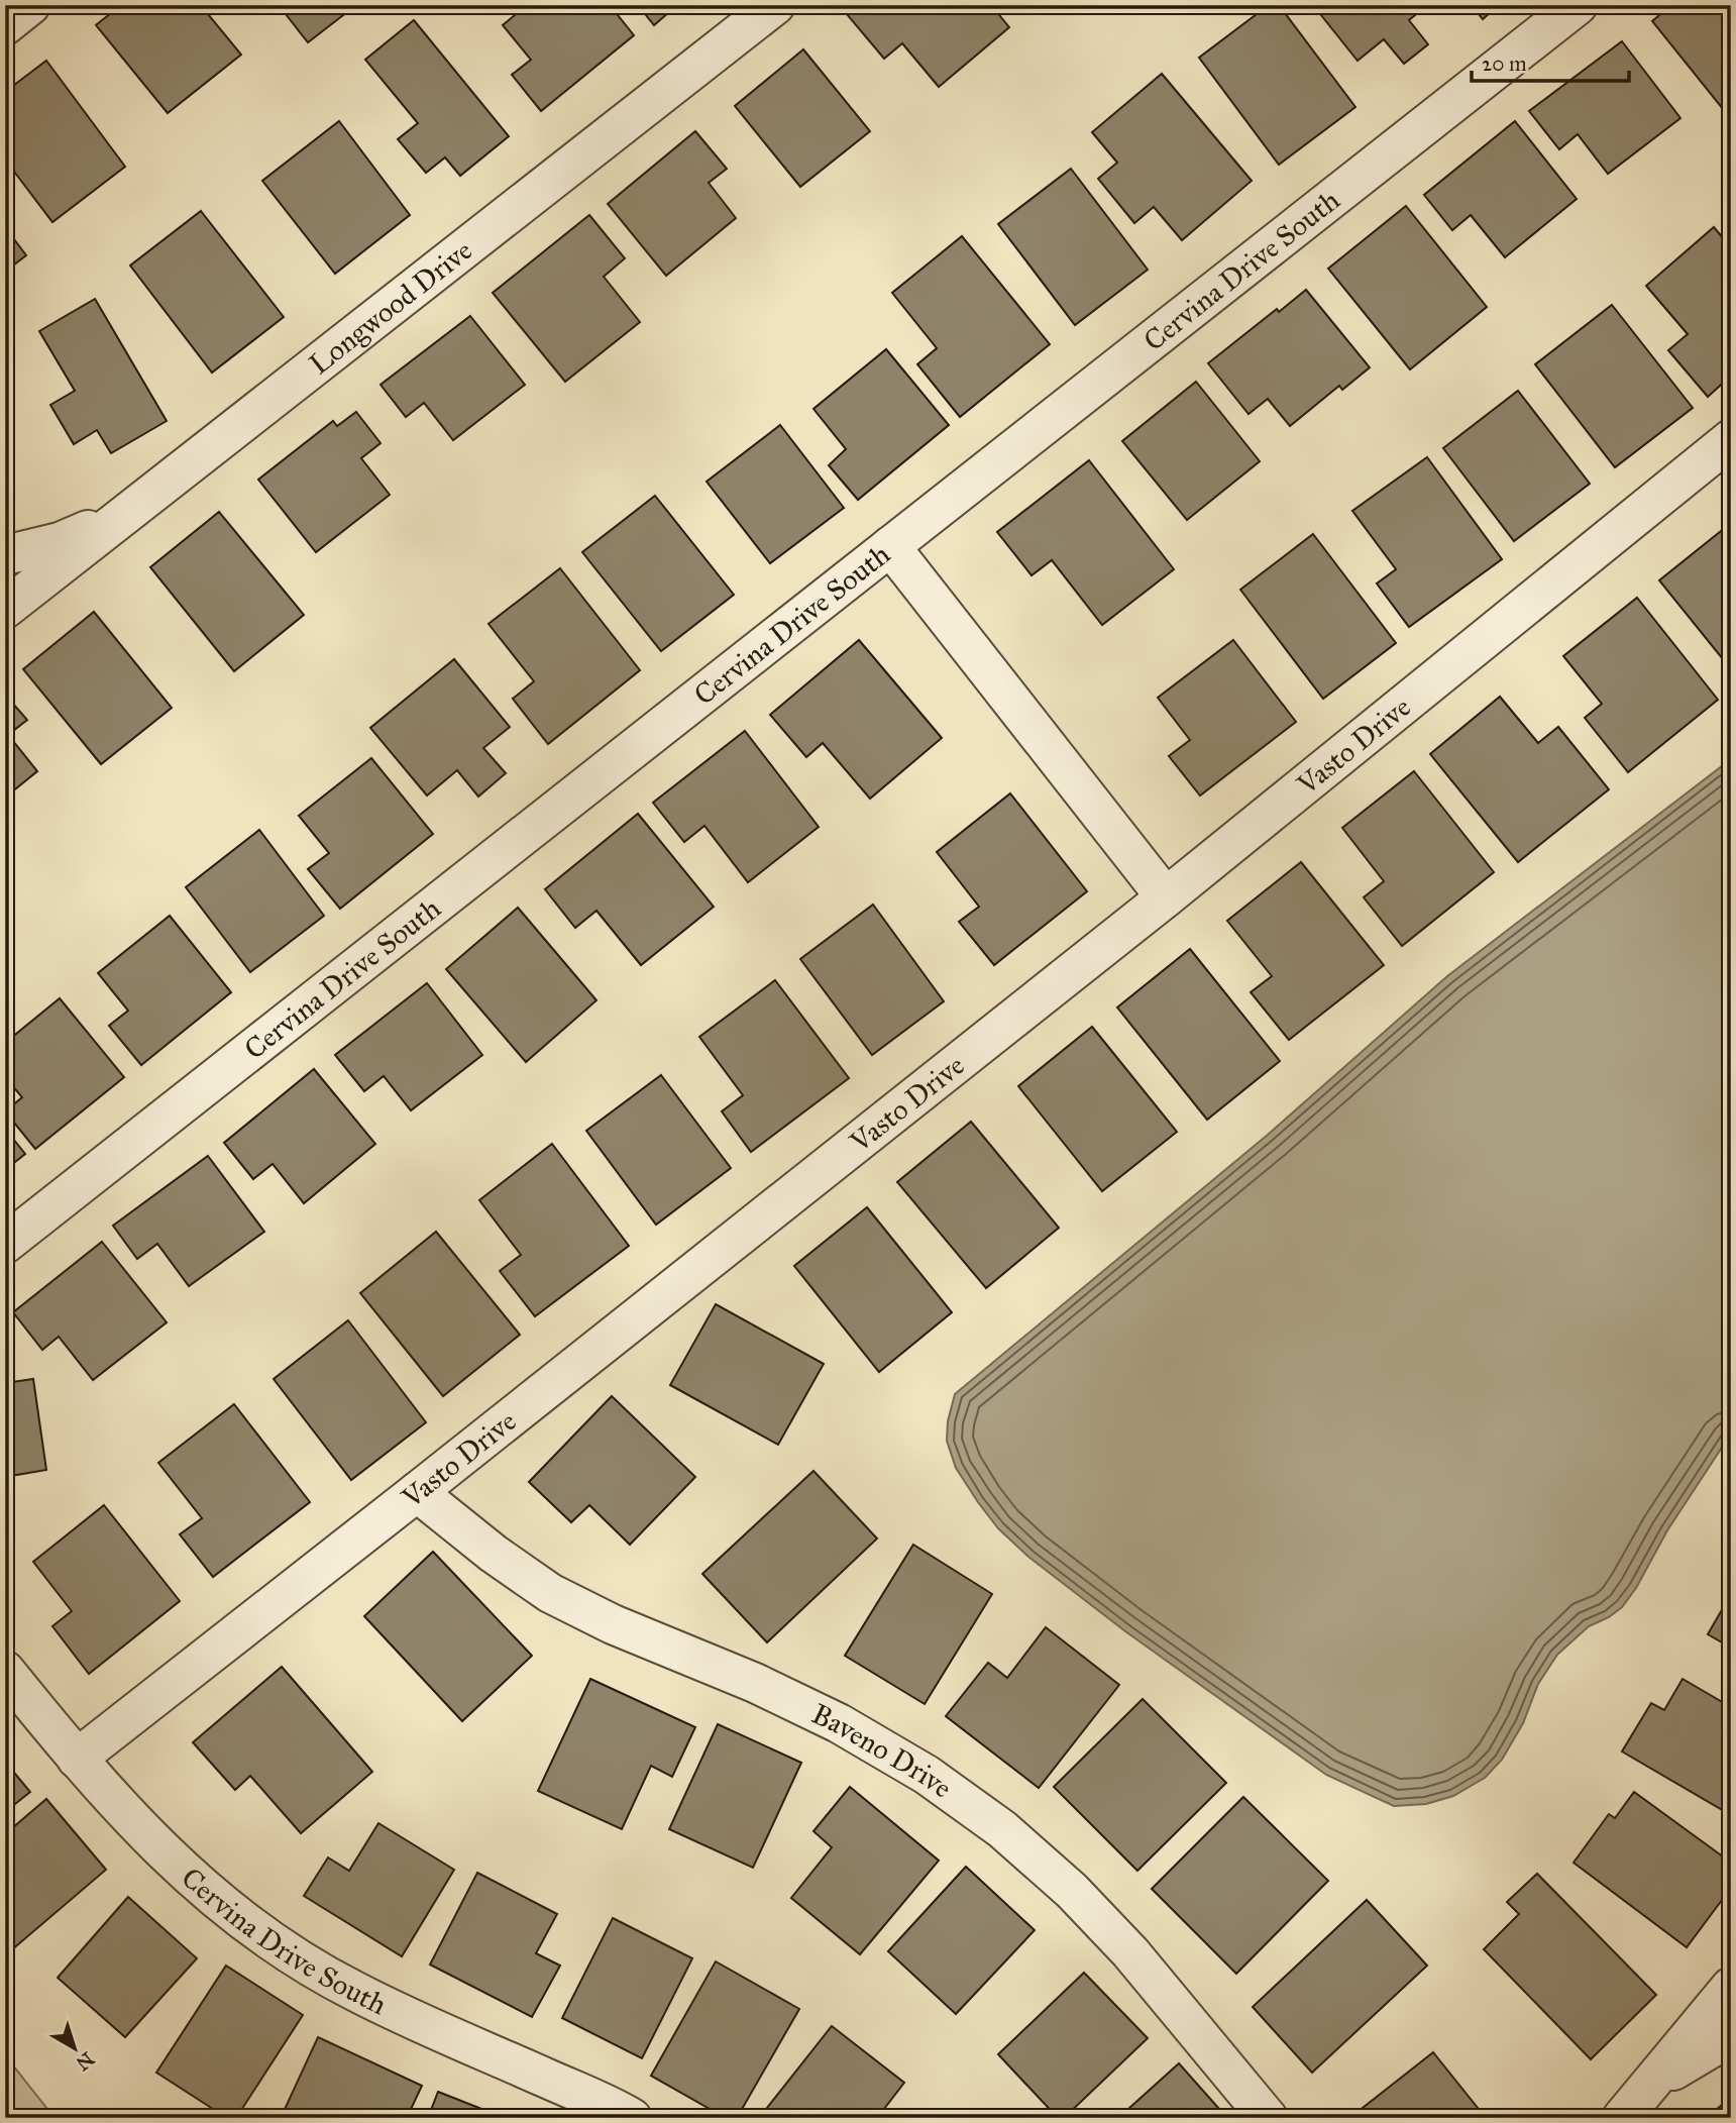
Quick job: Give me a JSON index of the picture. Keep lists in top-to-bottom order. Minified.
{"streets":{"street":["Cervina Drive South","Longwood Drive","Vasto Drive","Baveno Drive"]},"crossings":[["Cervina Drive South","Vasto Drive"],["Vasto Drive","Baveno Drive"]],"scale_bar":"20 m","north":"bottom right"}
